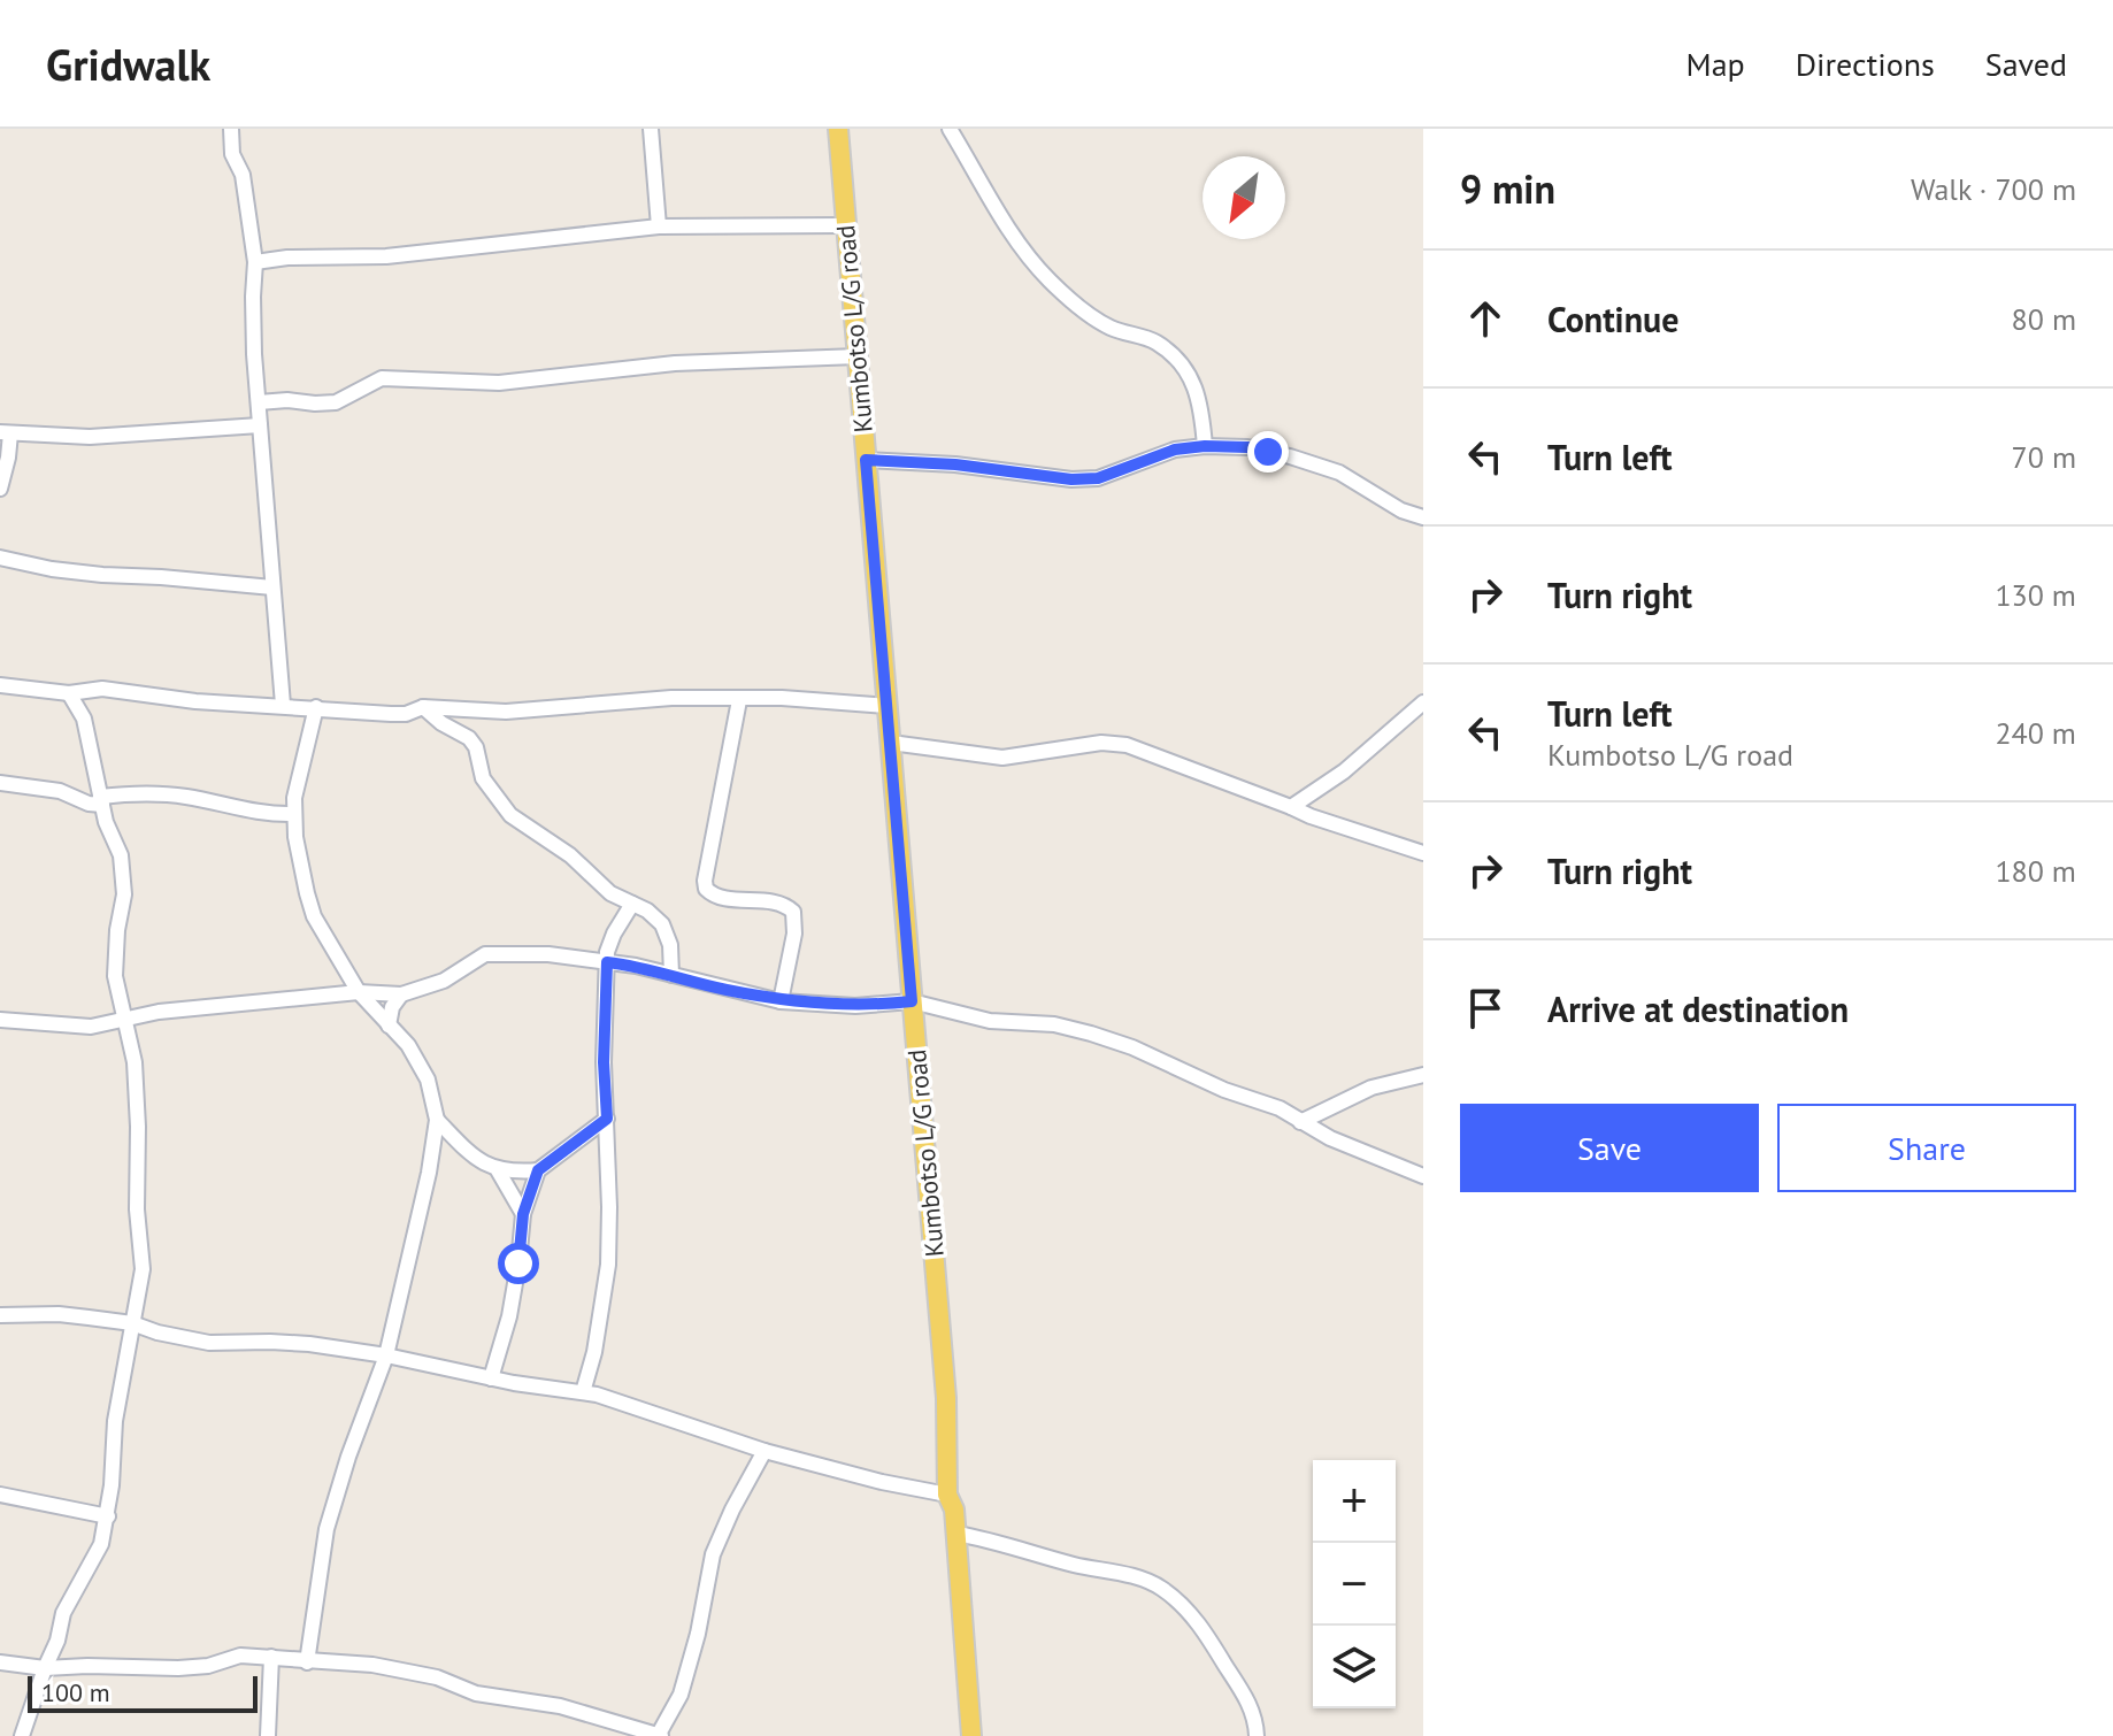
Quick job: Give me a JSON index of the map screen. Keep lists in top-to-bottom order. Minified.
{"streets":{"main road":["Kumbotso L/G road"]},"scale_bar":"100 m","north":"bottom left","page":{"header":"Gridwalk","nav":["Map","Directions","Saved"],"heading":["9 min","Walk · 700 m"],"list":[["Continue","80 m"],["Turn left","70 m"],["Turn right","130 m"],["Turn left","Kumbotso L/G road","240 m"],["Turn right","180 m"],"Arrive at destination"],"buttons":["Save","Share"],"map_buttons":["+","−"],"scale":"100 m"}}
